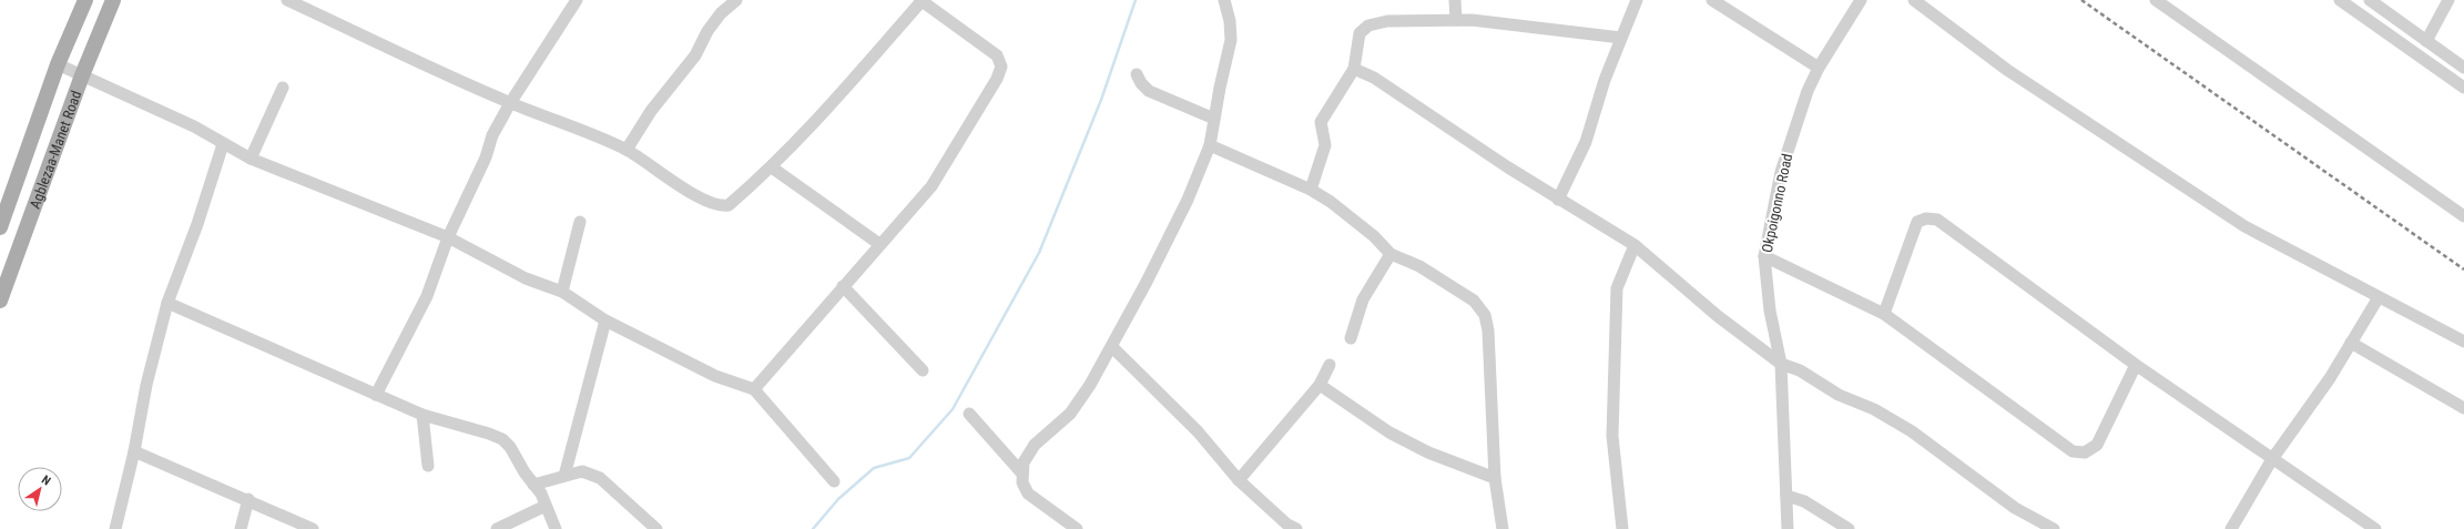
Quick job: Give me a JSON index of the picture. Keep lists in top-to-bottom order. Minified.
{"streets":{"main road":["Agblezaa-Manet Road"],"street":["Okpoigonno Road"]},"north":"top right"}
